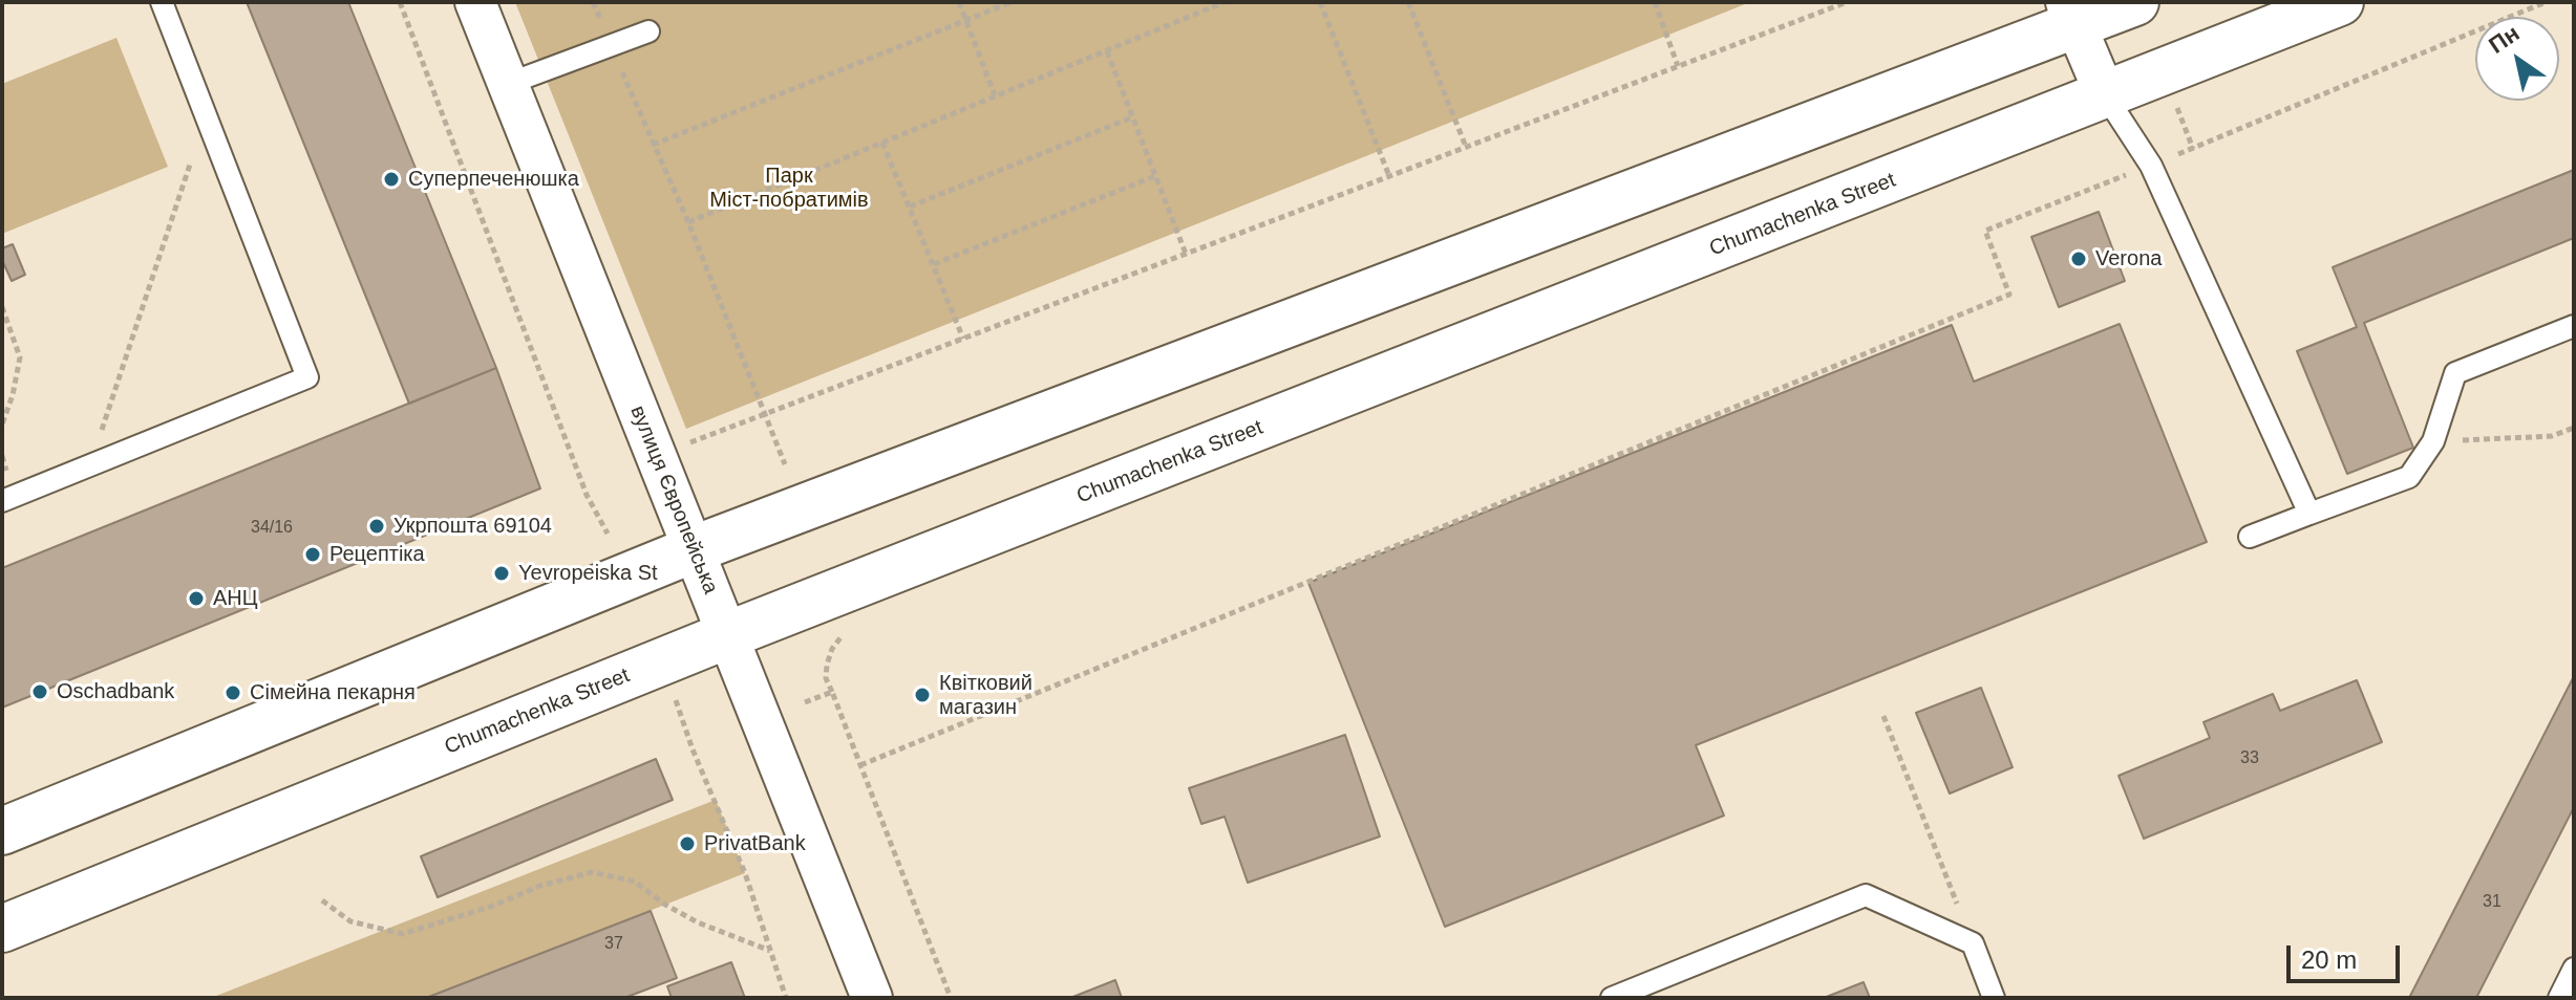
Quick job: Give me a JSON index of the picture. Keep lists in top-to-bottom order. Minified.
{"streets":{"street":["Chumachenka Street","вулиця Європейська"]},"crossings":[["Chumachenka Street","вулиця Європейська"]],"parks":["Парк Міст-побратимів"],"places":["Суперпеченюшка","Verona","Укрпошта 69104","Рецептіка","Yevropeiska St","АНЦ","Oschadbank","Сімейна пекарня","Квітковий магазин","PrivatBank"],"house_numbers":["34/16","33","31","37"],"scale_bar":"20 m","north":"top left"}
